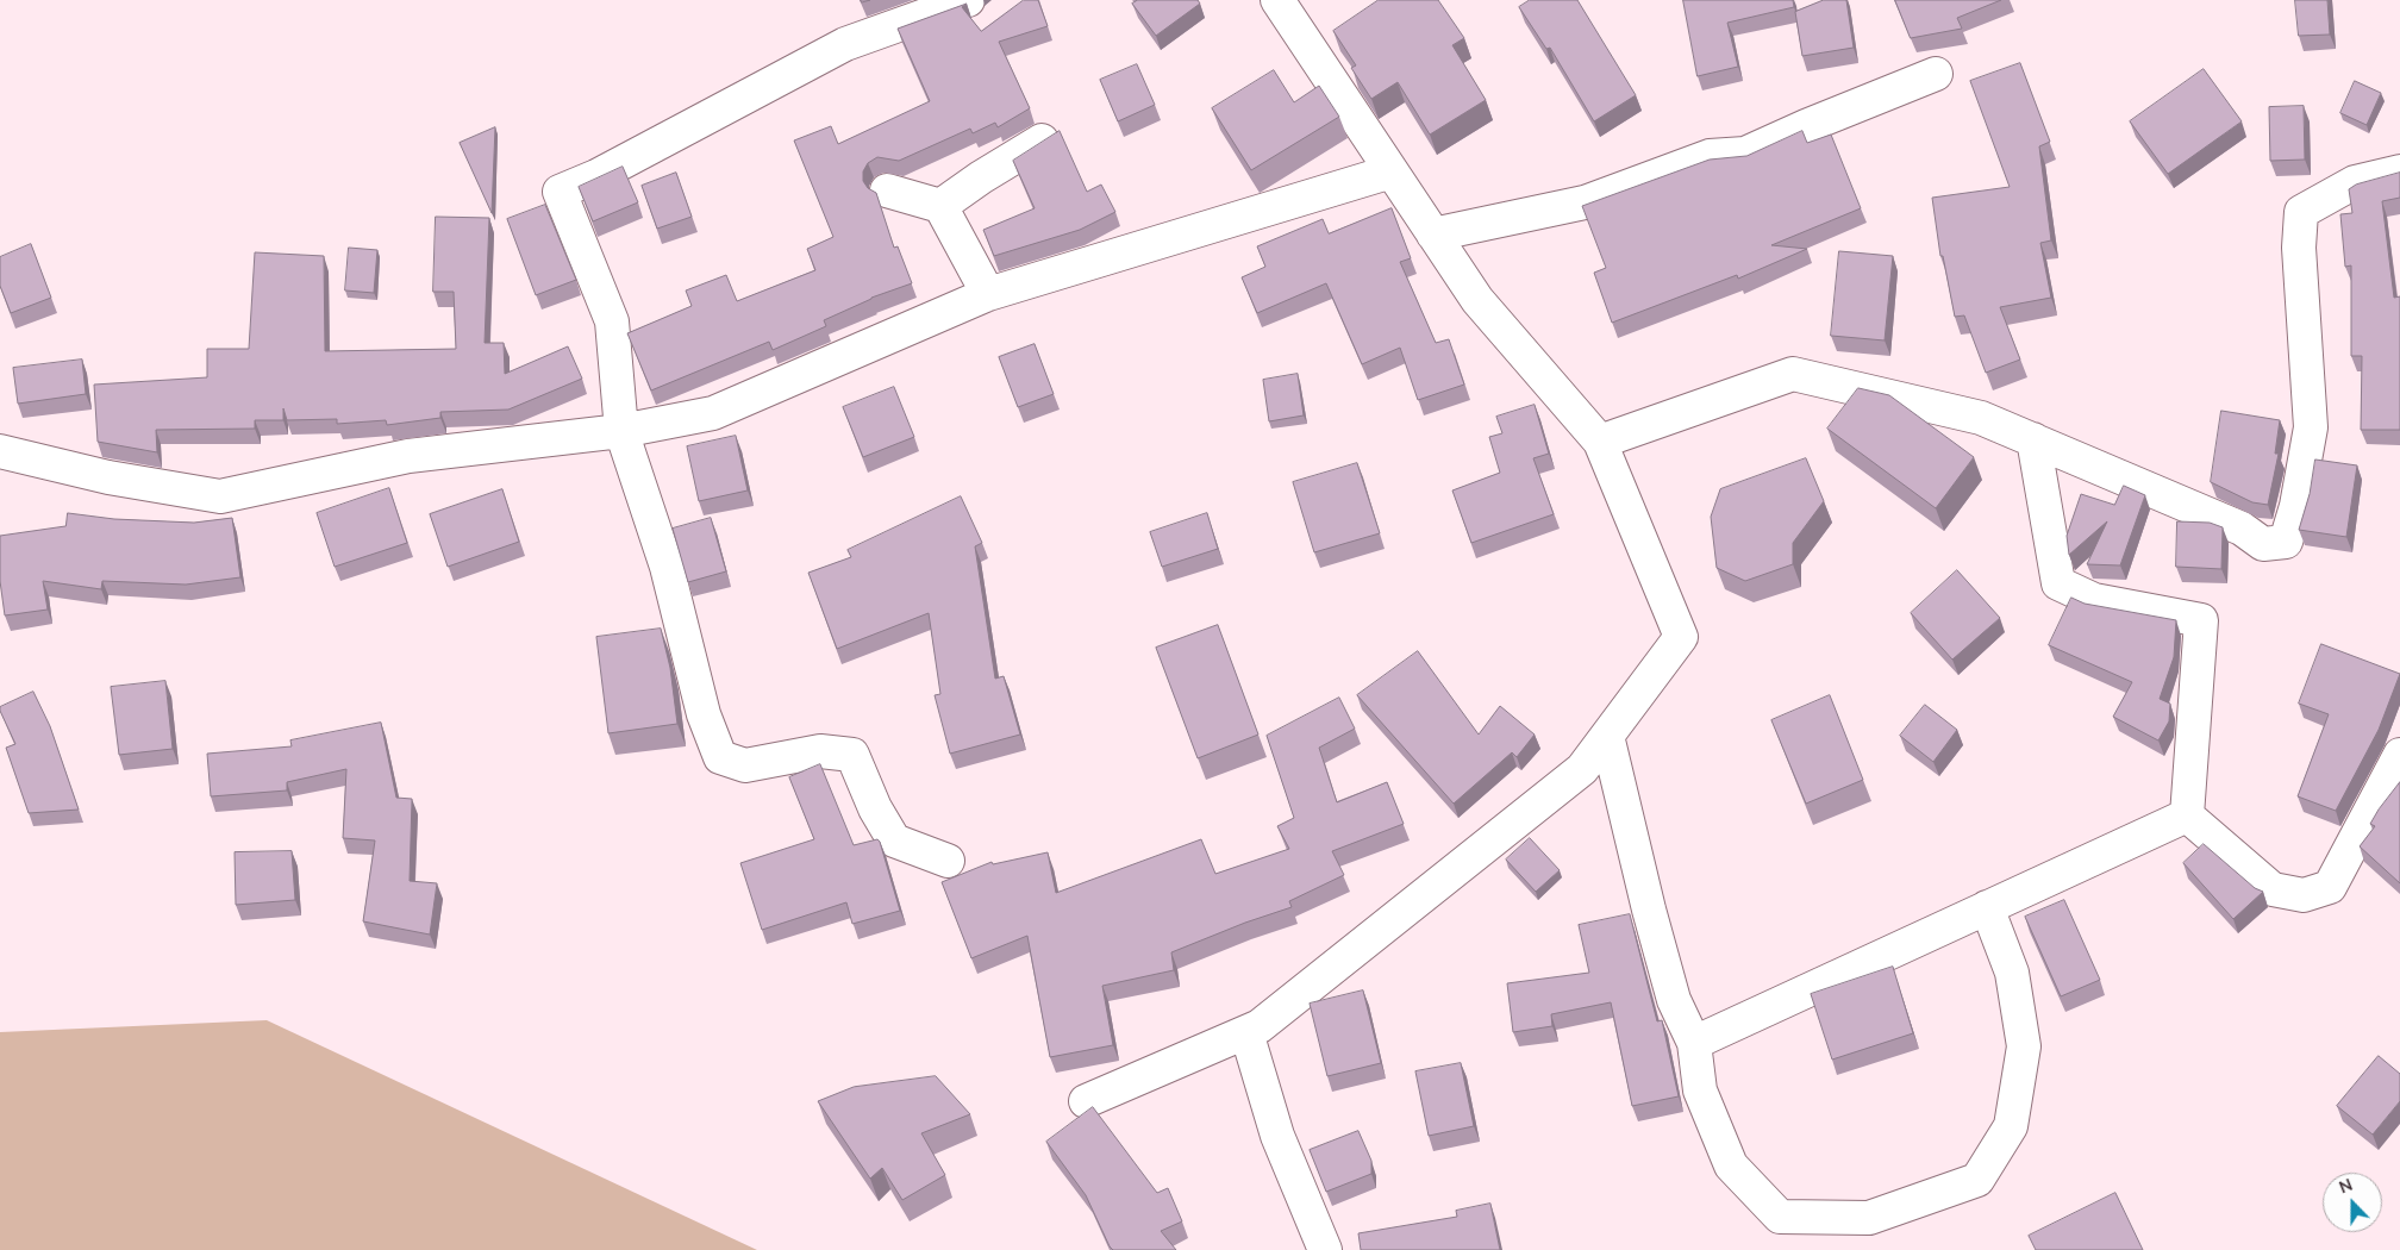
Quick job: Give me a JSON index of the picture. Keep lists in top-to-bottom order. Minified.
{"north":"top"}
